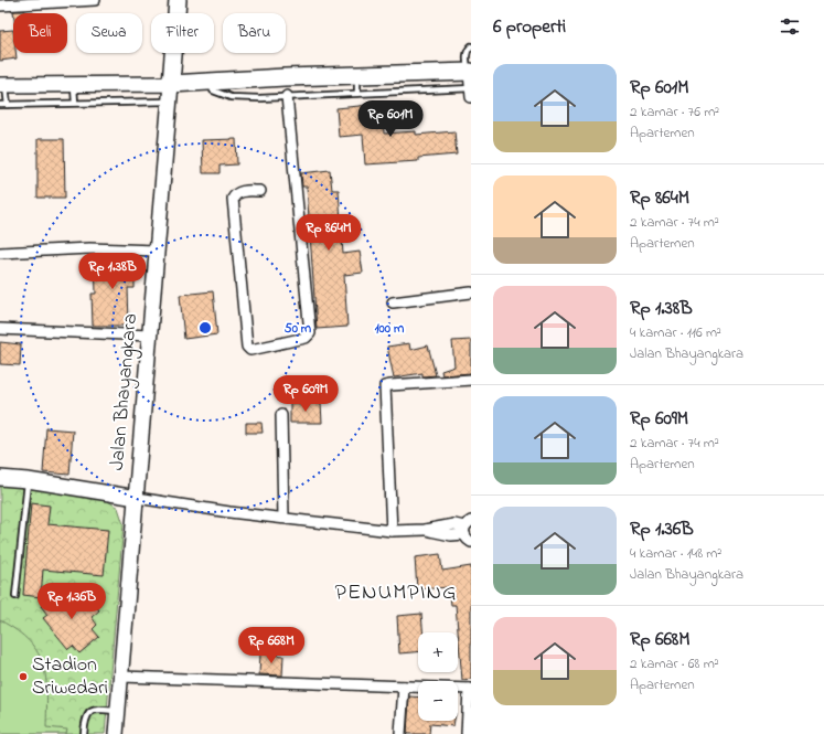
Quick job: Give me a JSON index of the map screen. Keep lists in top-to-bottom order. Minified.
{"streets":{"main road":["Jalan Bhayangkara"]},"districts":["PENUMPING"],"places":["Stadion Sriwedari"],"page":{"heading":"6 properti","chip":["Beli","Sewa","Filter","Baru"],"list":[{"name":"Rp 601M","note":"2 kamar · 76 m² · Apartemen"},{"name":"Rp 864M","note":"2 kamar · 74 m² · Apartemen"},{"name":"Rp 1.38B","note":"4 kamar · 116 m² · Jalan Bhayangkara"},{"name":"Rp 609M","note":"2 kamar · 74 m² · Apartemen"},{"name":"Rp 1.36B","note":"4 kamar · 148 m² · Jalan Bhayangkara"},{"name":"Rp 668M","note":"2 kamar · 68 m² · Apartemen"}],"price":["Rp 601M","Rp 864M","Rp 1.38B","Rp 609M","Rp 1.36B","Rp 668M"],"map_buttons":["+","−"]},"rings":["50 m","100 m"]}
